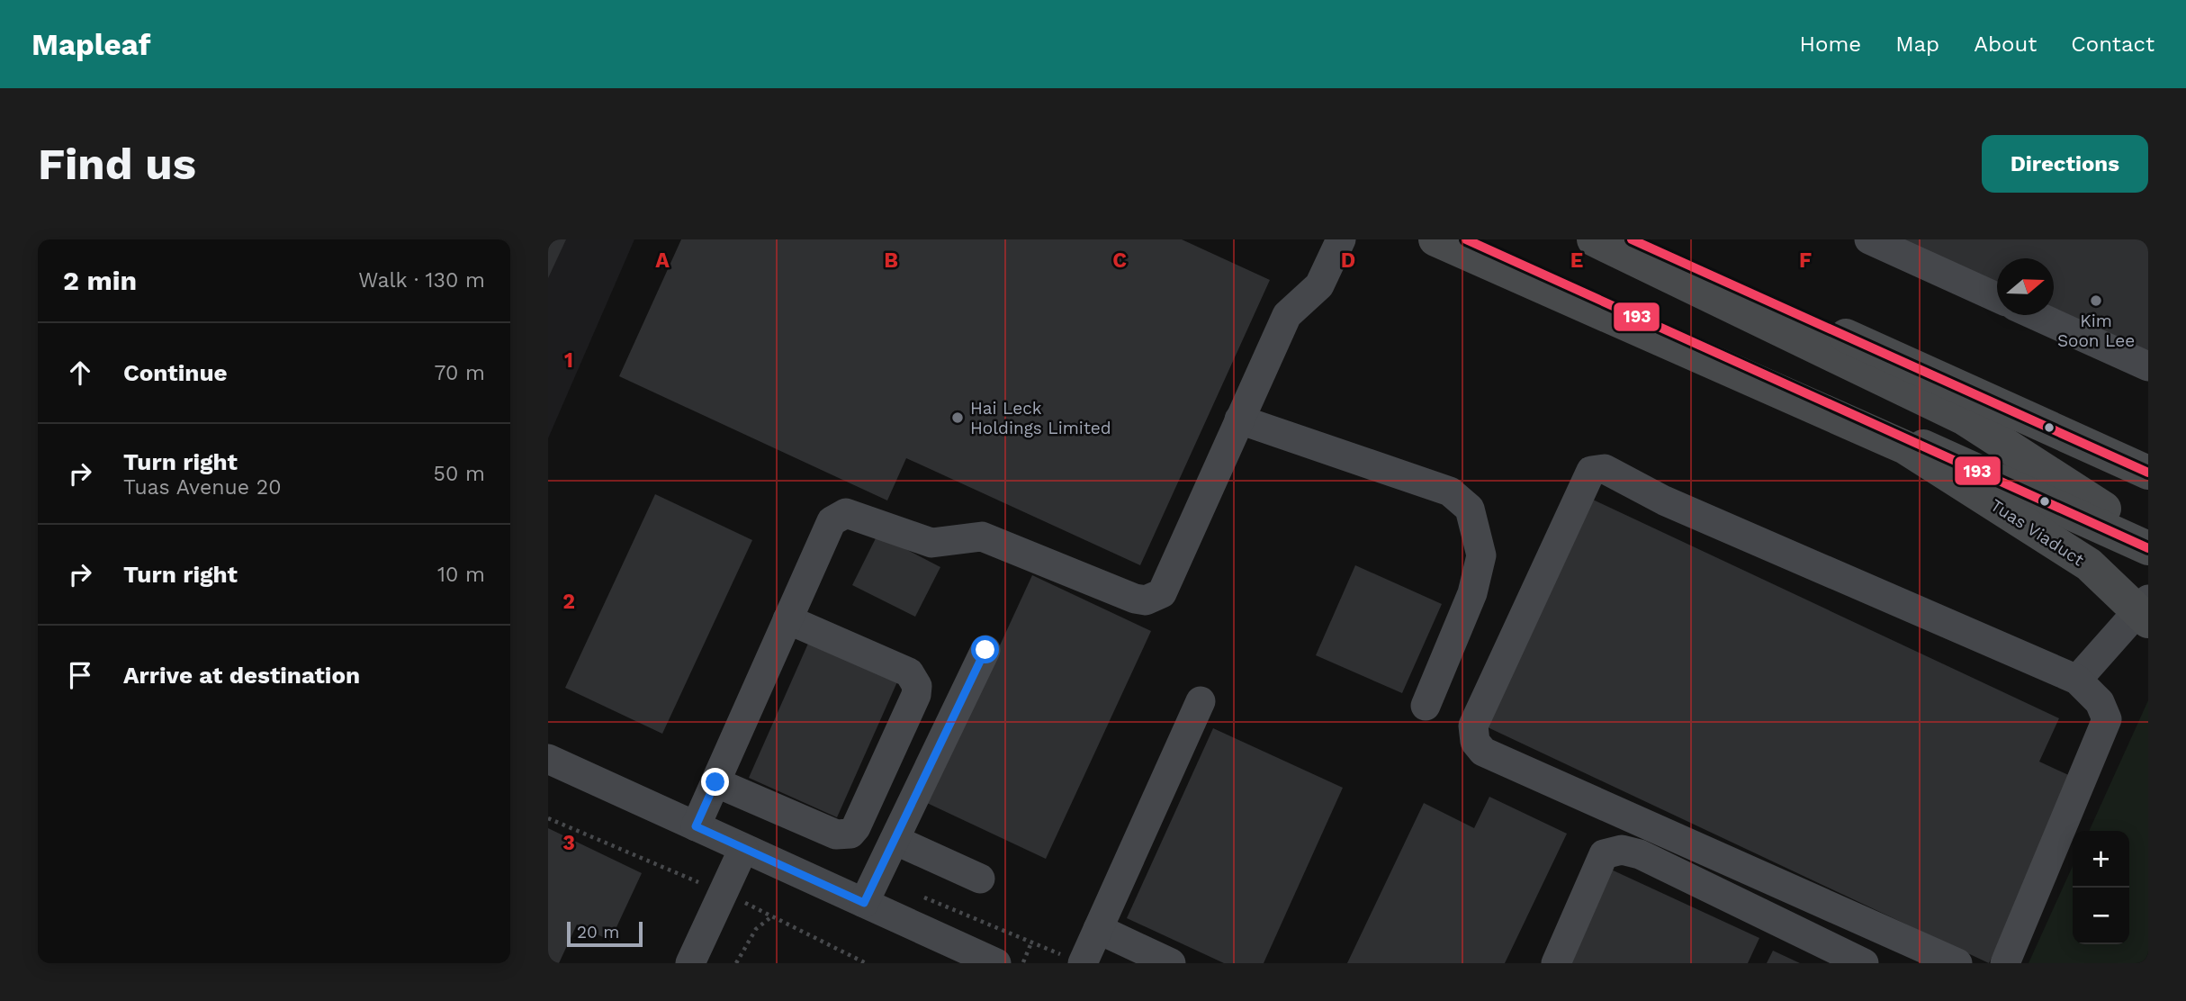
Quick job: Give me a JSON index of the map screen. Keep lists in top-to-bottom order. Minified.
{"streets":{"main road":["Tuas Viaduct"]},"places":["Kim Soon Lee","Hai Leck Holdings Limited"],"lines":["transit line 193"],"scale_bar":"20 m","north":"right","page":{"header":"Mapleaf","nav":["Home","Map","About","Contact"],"buttons":"Directions","title":"Find us","heading":["2 min","Walk · 130 m"],"list":[["Continue","70 m"],["Turn right","Tuas Avenue 20","50 m"],["Turn right","10 m"],"Arrive at destination"],"map_buttons":["+","−"],"scale":"20 m"},"grid":{"columns":["A","B","C","D","E","F"],"rows":["1","2","3"]}}
